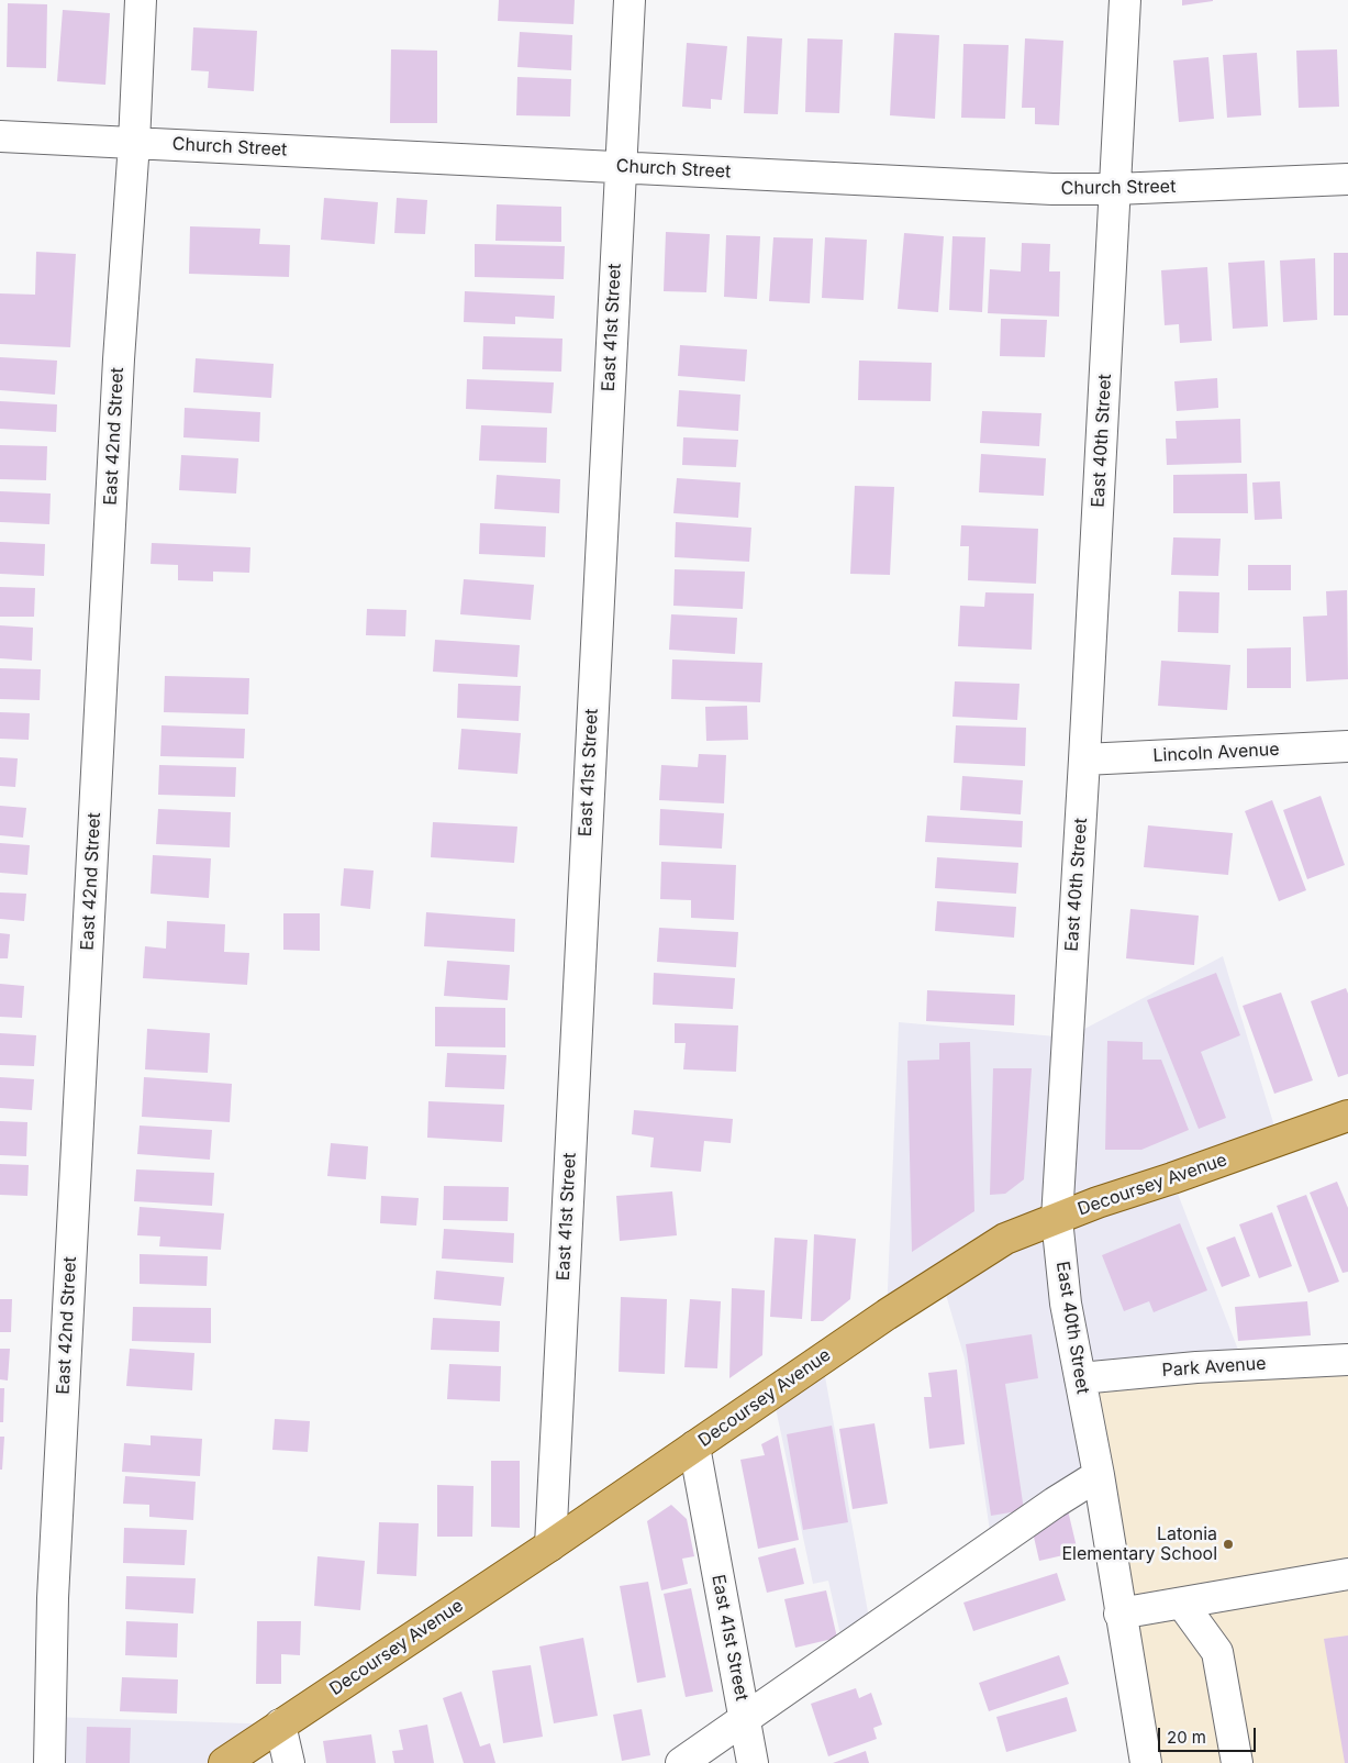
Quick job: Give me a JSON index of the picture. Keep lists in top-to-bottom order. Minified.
{"streets":{"main road":["Decoursey Avenue"],"street":["Church Street","East 41st Street","East 42nd Street","East 40th Street","Lincoln Avenue","Park Avenue"]},"crossings":[["Church Street","East 41st Street"],["Church Street","East 42nd Street"],["Church Street","East 40th Street"],["East 41st Street","Decoursey Avenue"],["East 40th Street","Lincoln Avenue"],["East 40th Street","Decoursey Avenue"],["East 40th Street","Park Avenue"]],"places":["Latonia Elementary School"],"scale_bar":"20 m"}
